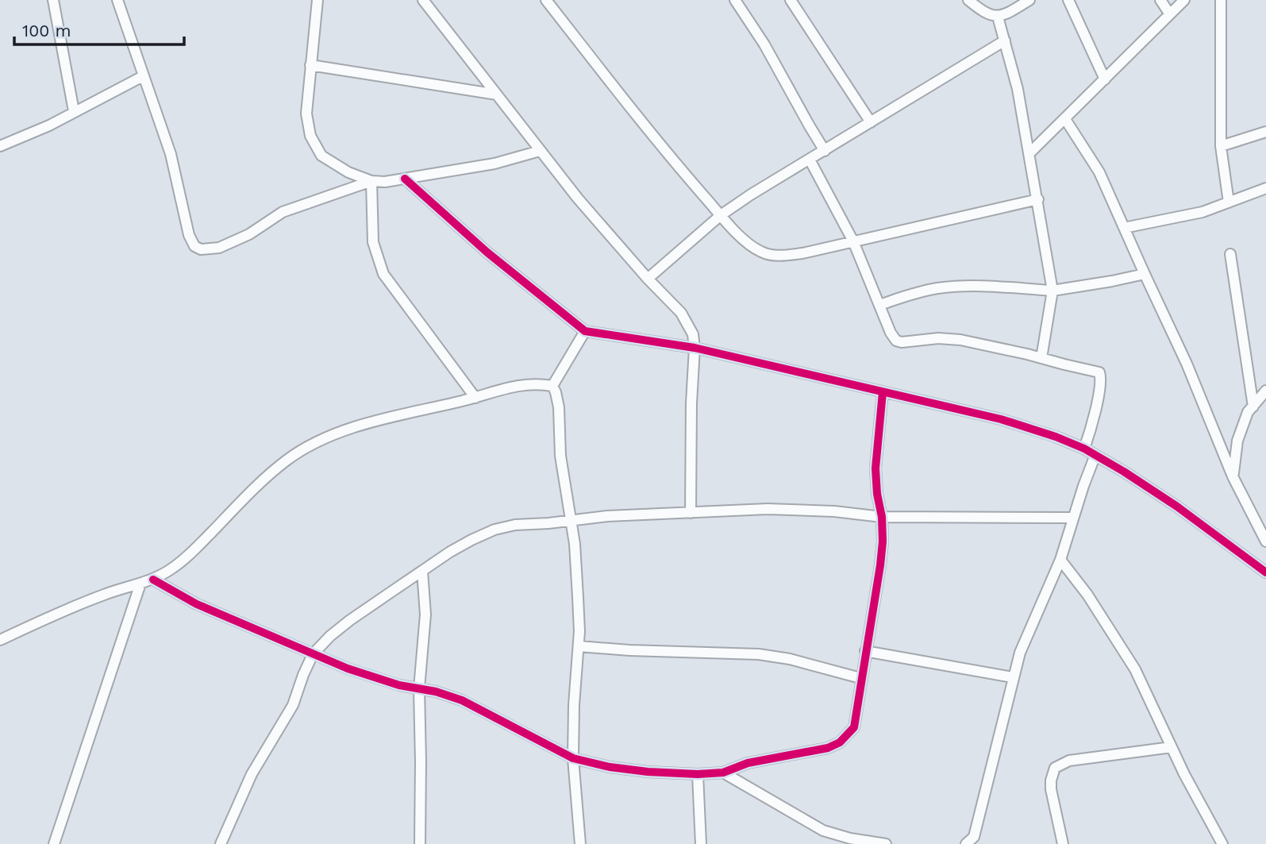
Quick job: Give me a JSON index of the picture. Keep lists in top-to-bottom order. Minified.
{"scale_bar":"100 m"}
